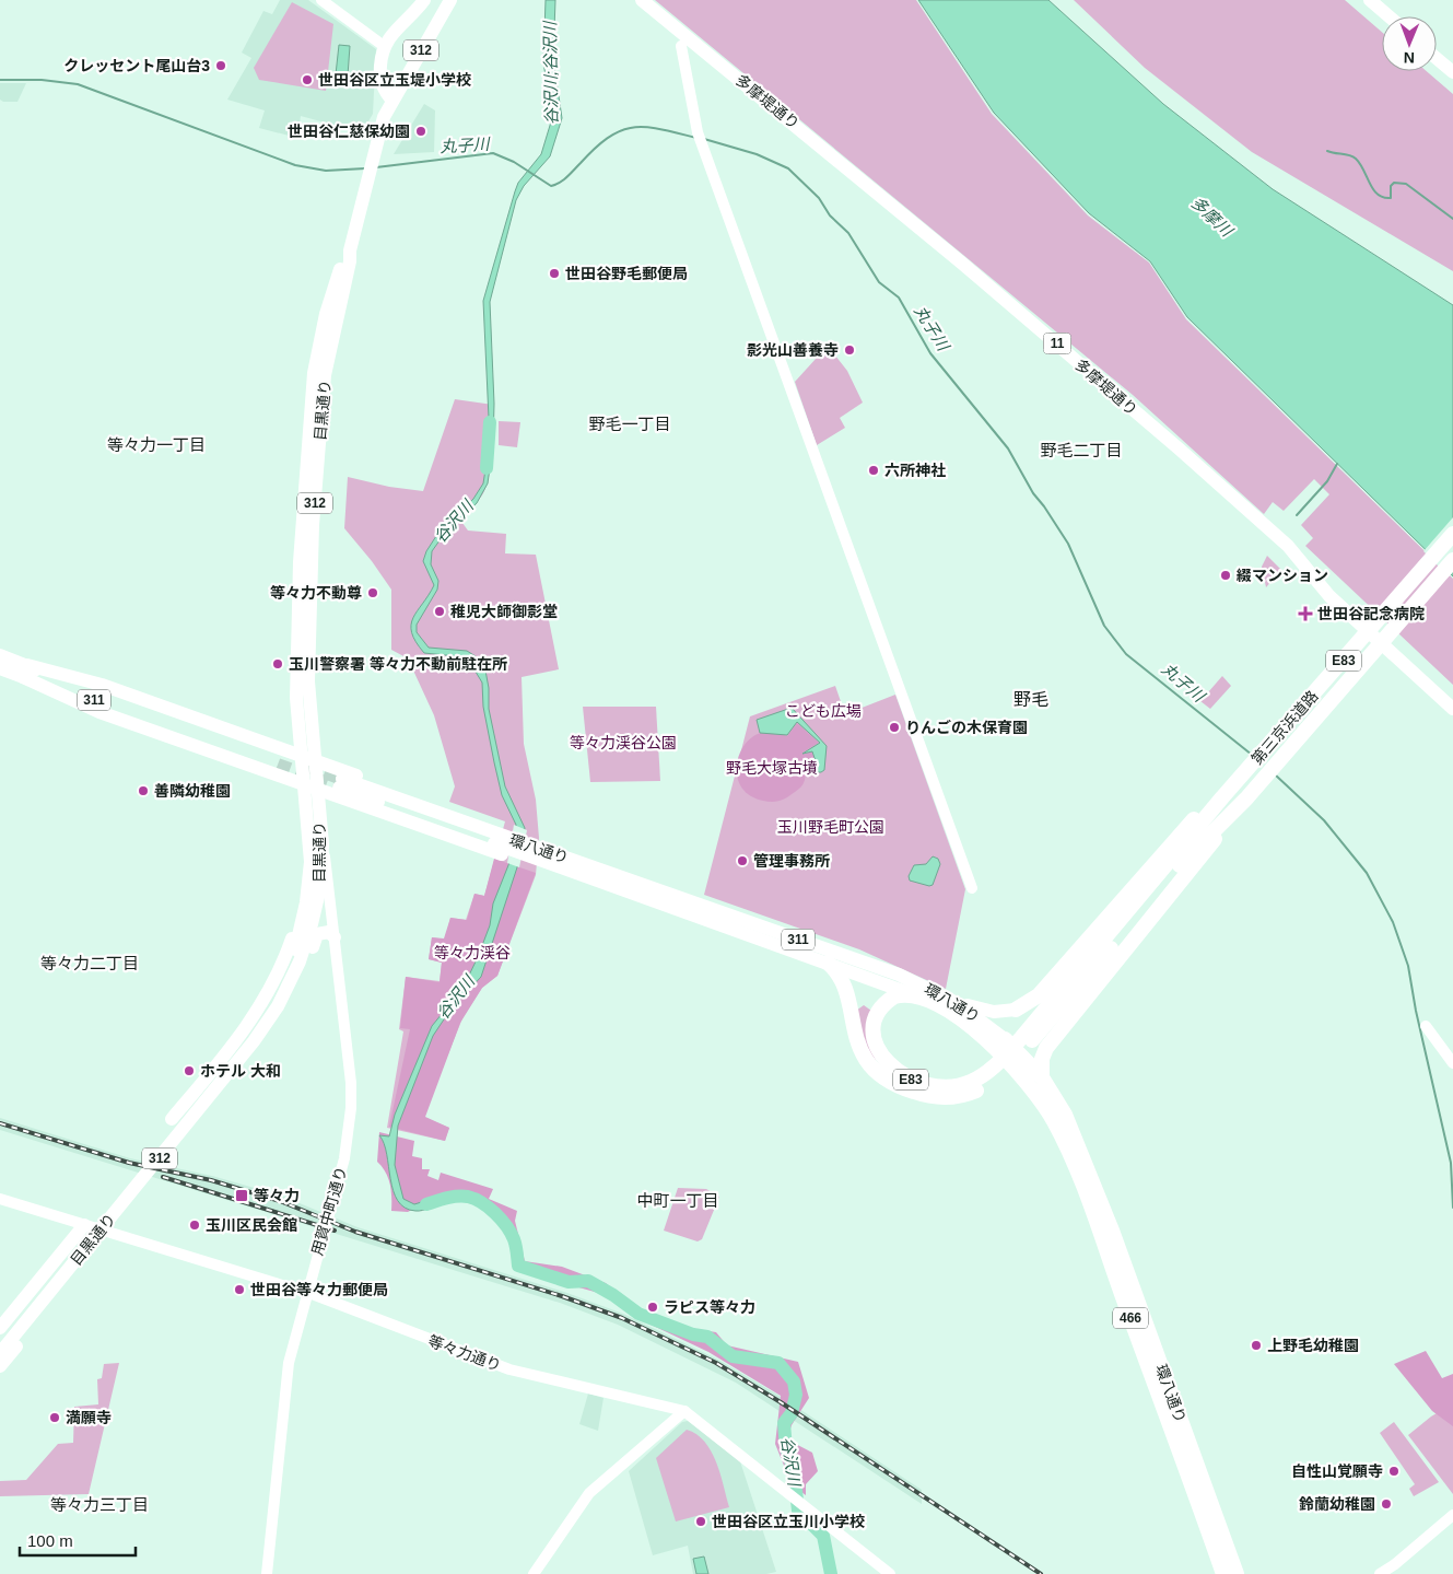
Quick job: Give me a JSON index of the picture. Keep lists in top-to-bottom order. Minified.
{"streets":{"highway":["E83","第三京浜道路","環八通り","466"],"main road":["312","多摩堤通り","11","目黒通り","311"],"street":["用賀中町通り","等々力通り"]},"crossings":[["312","目黒通り"],["目黒通り","用賀中町通り"],["E83","第三京浜道路"],["E83","環八通り"],["用賀中町通り","等々力通り"]],"districts":["野毛一丁目","等々力一丁目","野毛二丁目","野毛","等々力二丁目","中町一丁目","等々力三丁目"],"water":["谷沢川;谷沢川","丸子川","多摩川","谷沢川"],"parks":["こども広場","等々力渓谷公園","野毛大塚古墳","玉川野毛町公園","等々力渓谷"],"places":{"other":["クレッセント尾山台3","世田谷区立玉堤小学校","世田谷仁慈保幼園","世田谷野毛郵便局","影光山善養寺","六所神社","綴マンション","等々力不動尊","稚児大師御影堂","玉川警察署 等々力不動前駐在所","りんごの木保育園","善隣幼稚園","管理事務所","ホテル 大和","玉川区民会館","世田谷等々力郵便局","ラピス等々力","上野毛幼稚園","満願寺","自性山覚願寺","鈴蘭幼稚園","世田谷区立玉川小学校"],"health":["世田谷記念病院"],"transit":["等々力"]},"scale_bar":"100 m","north":"bottom"}
